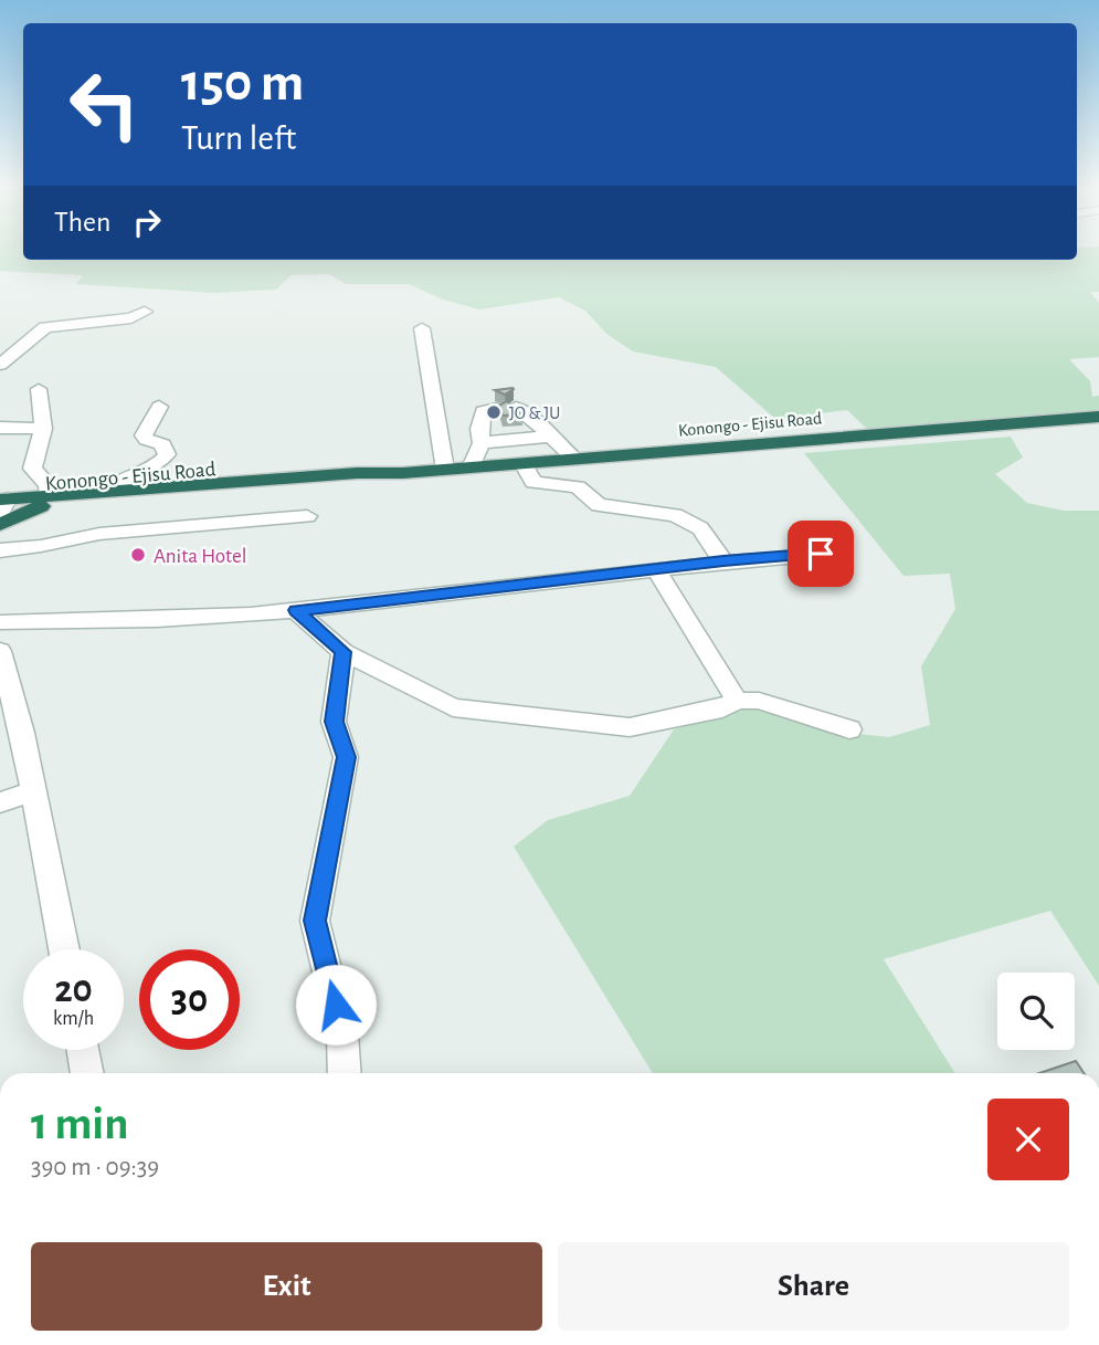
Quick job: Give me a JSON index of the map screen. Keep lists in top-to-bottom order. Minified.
{"streets":{"highway":["Konongo - Ejisu Road"]},"places":["JO & JU","Anita Hotel"],"page":{"turn":["150 m","Turn left"],"then":"Then","speed":"20 km/h","limit":"30","heading":["1 min","390 m · 09:39"],"buttons":["Exit","Share"]}}
